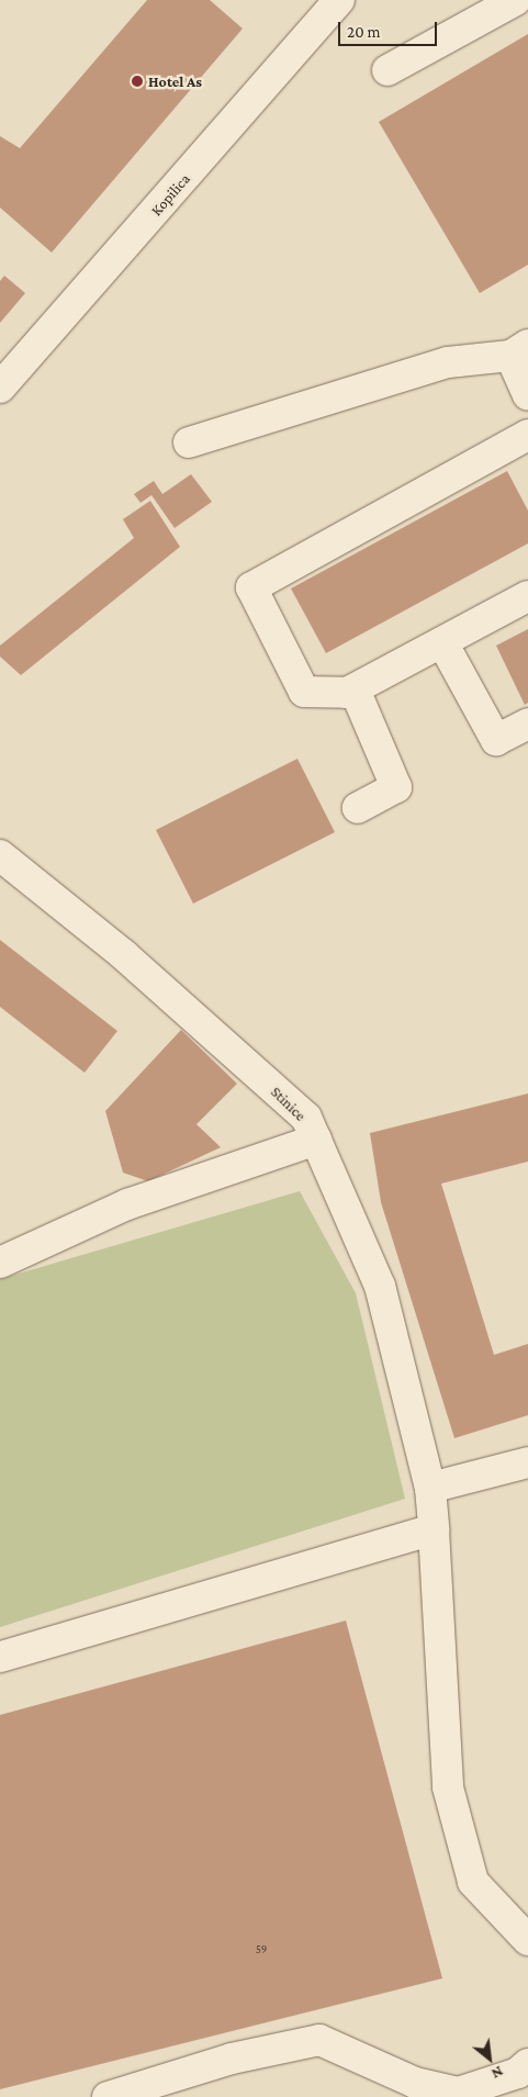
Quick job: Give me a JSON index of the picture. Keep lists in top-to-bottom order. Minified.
{"streets":{"street":["Kopilica","Stinice"]},"places":["Hotel As"],"house_numbers":["59"],"scale_bar":"20 m","north":"bottom right"}
